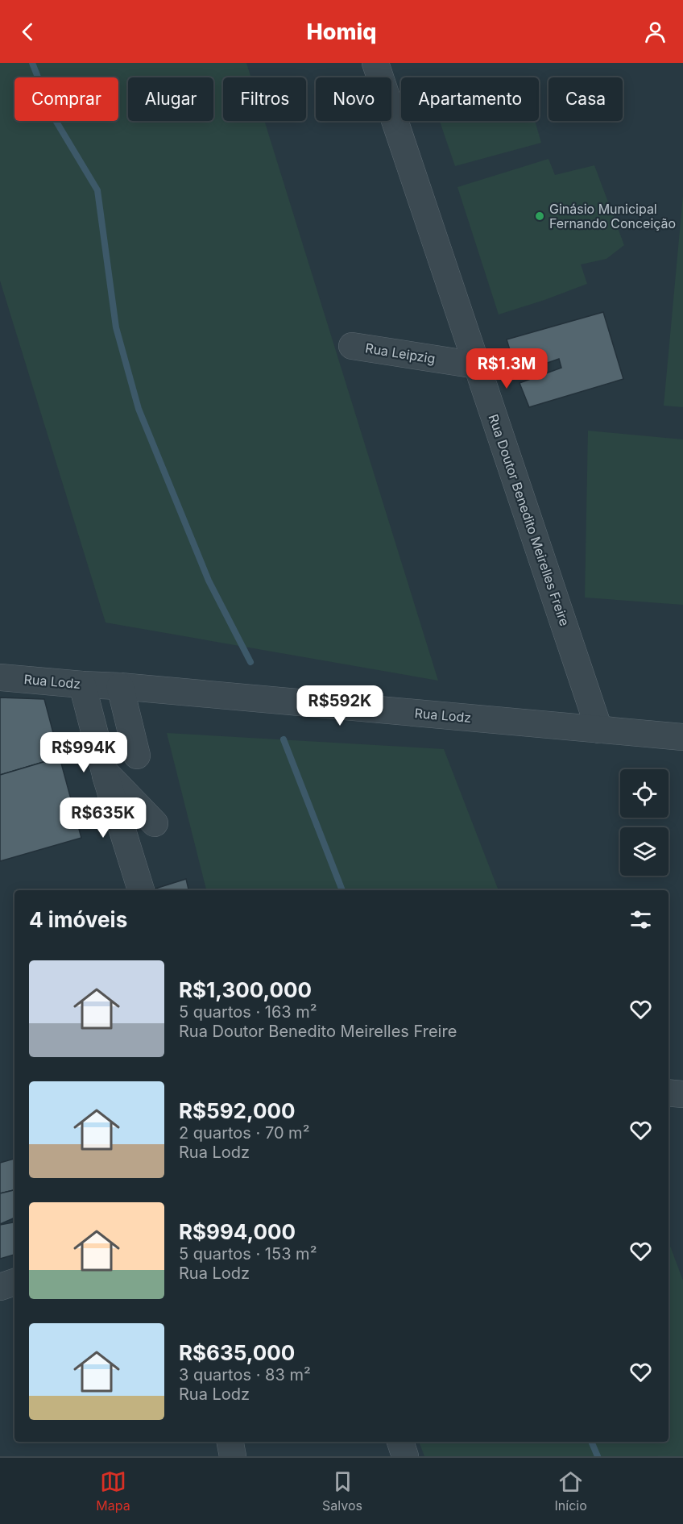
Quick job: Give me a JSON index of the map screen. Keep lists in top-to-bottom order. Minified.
{"streets":{"street":["Rua Leipzig","Rua Doutor Benedito Meirelles Freire","Rua Lodz"]},"crossings":[["Rua Leipzig","Rua Doutor Benedito Meirelles Freire"],["Rua Doutor Benedito Meirelles Freire","Rua Lodz"]],"places":["Ginásio Municipal Fernando Conceição"],"page":{"header":"Homiq","chip":["Comprar","Alugar","Filtros","Novo","Apartamento","Casa"],"price":["R$1.3M","R$592K","R$994K","R$635K"],"heading":"4 imóveis","list":[{"name":"R$1,300,000","note":"5 quartos · 163 m² · Rua Doutor Benedito Meirelles Freire"},{"name":"R$592,000","note":"2 quartos · 70 m² · Rua Lodz"},{"name":"R$994,000","note":"5 quartos · 153 m² · Rua Lodz"},{"name":"R$635,000","note":"3 quartos · 83 m² · Rua Lodz"}],"tabs":["Mapa","Salvos","Início"]}}
